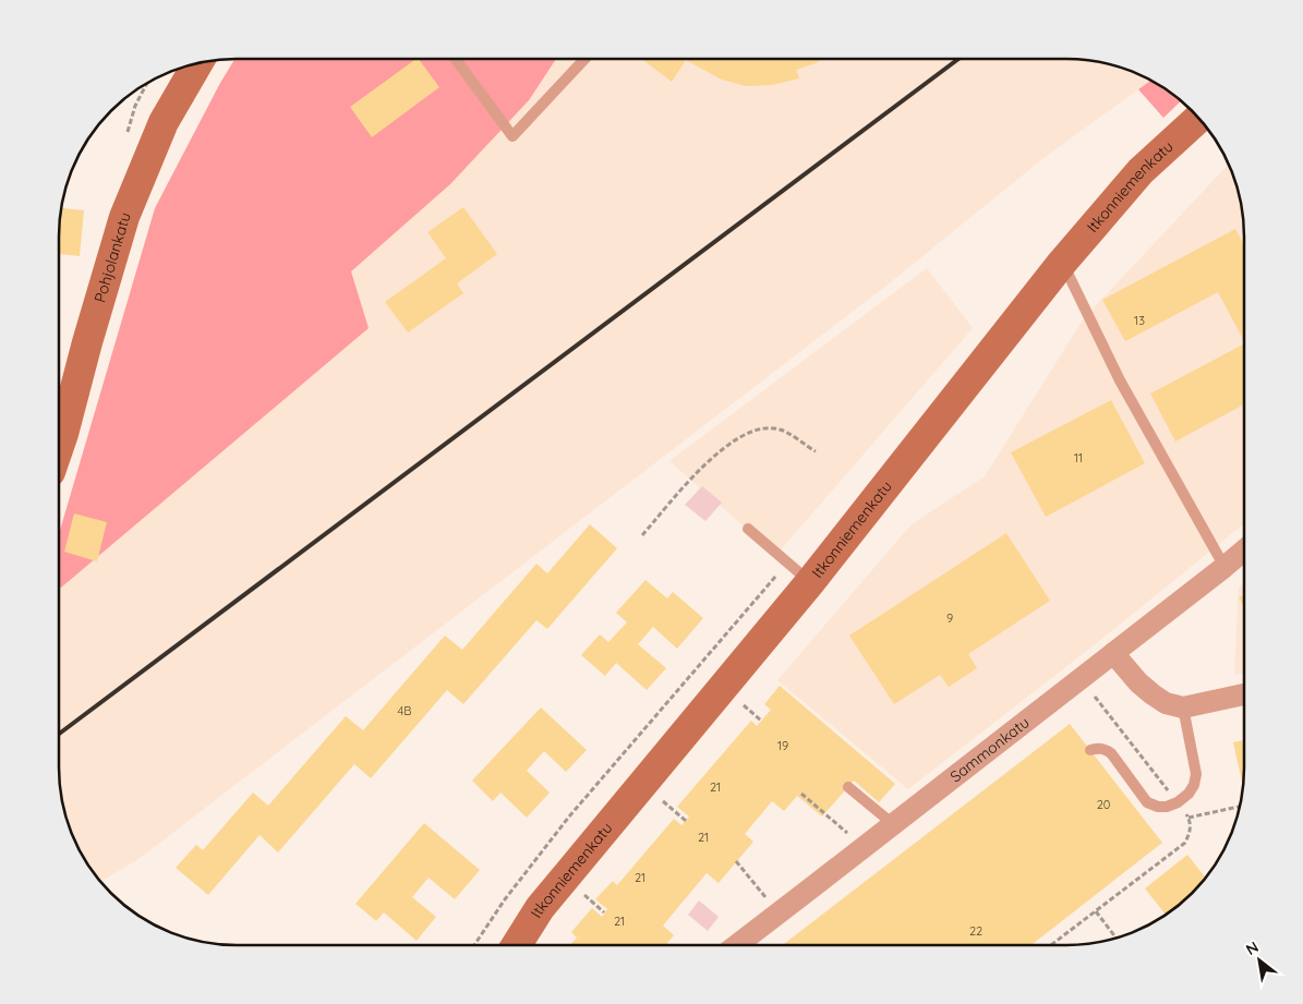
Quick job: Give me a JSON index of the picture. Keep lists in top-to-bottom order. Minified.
{"streets":{"main road":["Itkonniemenkatu","Pohjolankatu"],"street":["Sammonkatu"]},"house_numbers":["13","11","9","4B","19","21","20","21","21","21","22"],"north":"top left"}
